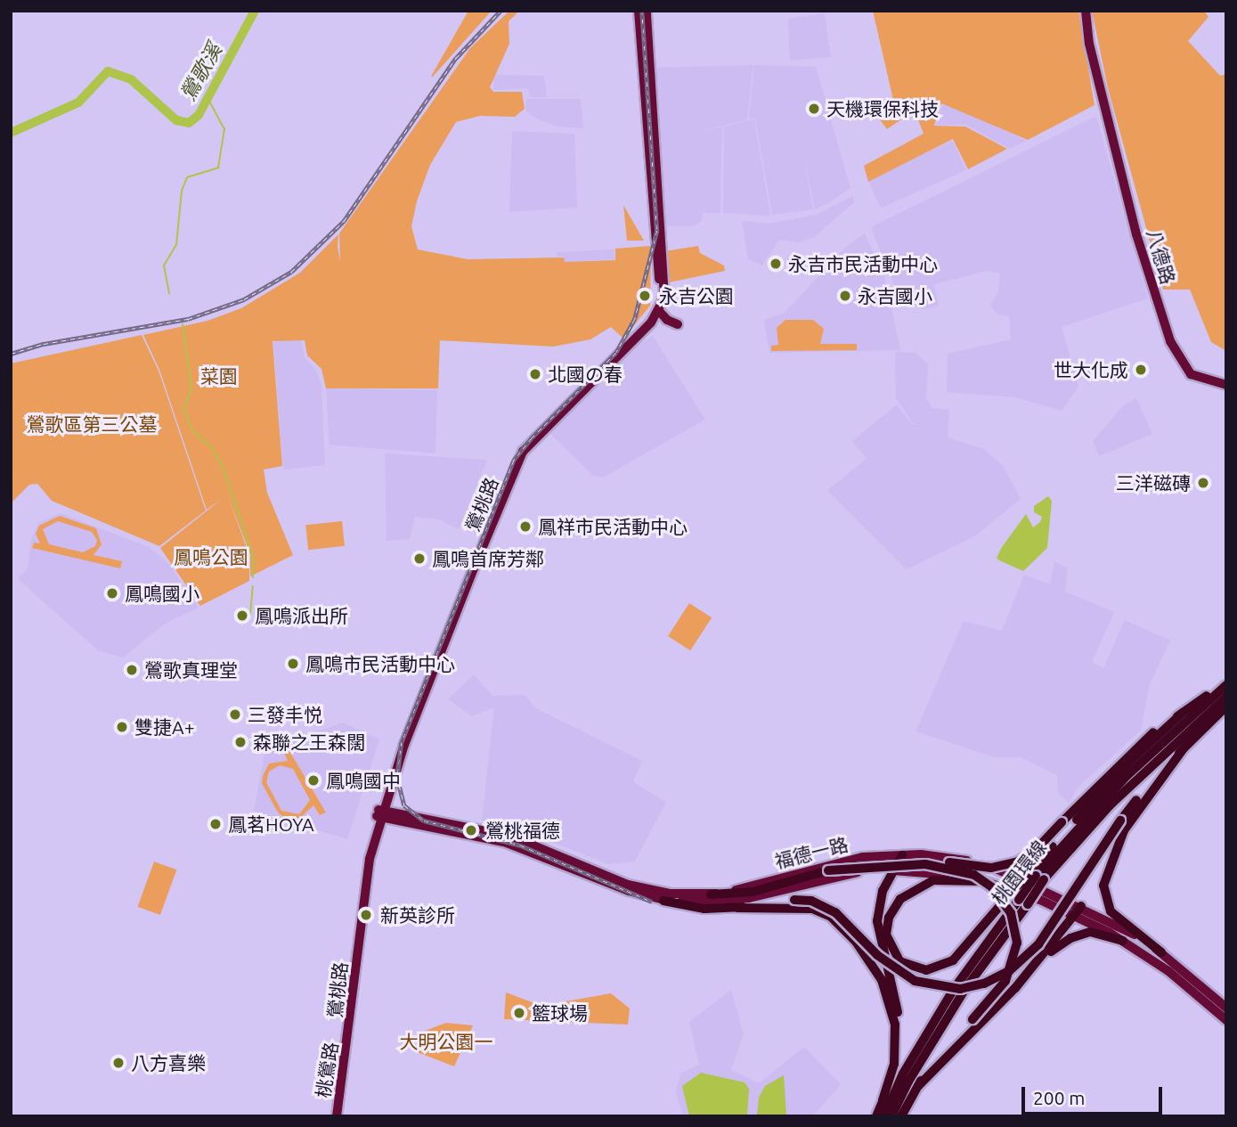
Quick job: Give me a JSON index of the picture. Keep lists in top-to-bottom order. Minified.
{"streets":{"highway":["桃園環線"],"main road":["八德路","鶯桃路","福德一路","桃鶯路"]},"crossings":[["鶯桃路","福德一路"],["鶯桃路","桃鶯路"]],"water":["鶯歌溪"],"parks":["菜園","鶯歌區第三公墓","鳳鳴公園","大明公園一"],"places":["天機環保科技","永吉市民活動中心","永吉公園","永吉國小","世大化成","北國の春","三洋磁磚","鳳祥市民活動中心","鳳鳴首席芳鄰","鳳鳴國小","鳳鳴派出所","鳳鳴市民活動中心","鶯歌真理堂","三發丰悦","雙捷A+","森聯之王森闊","鳳鳴國中","鳳茗HOYA","鶯桃福德","新英診所","籃球場","八方喜樂"],"scale_bar":"200 m"}
